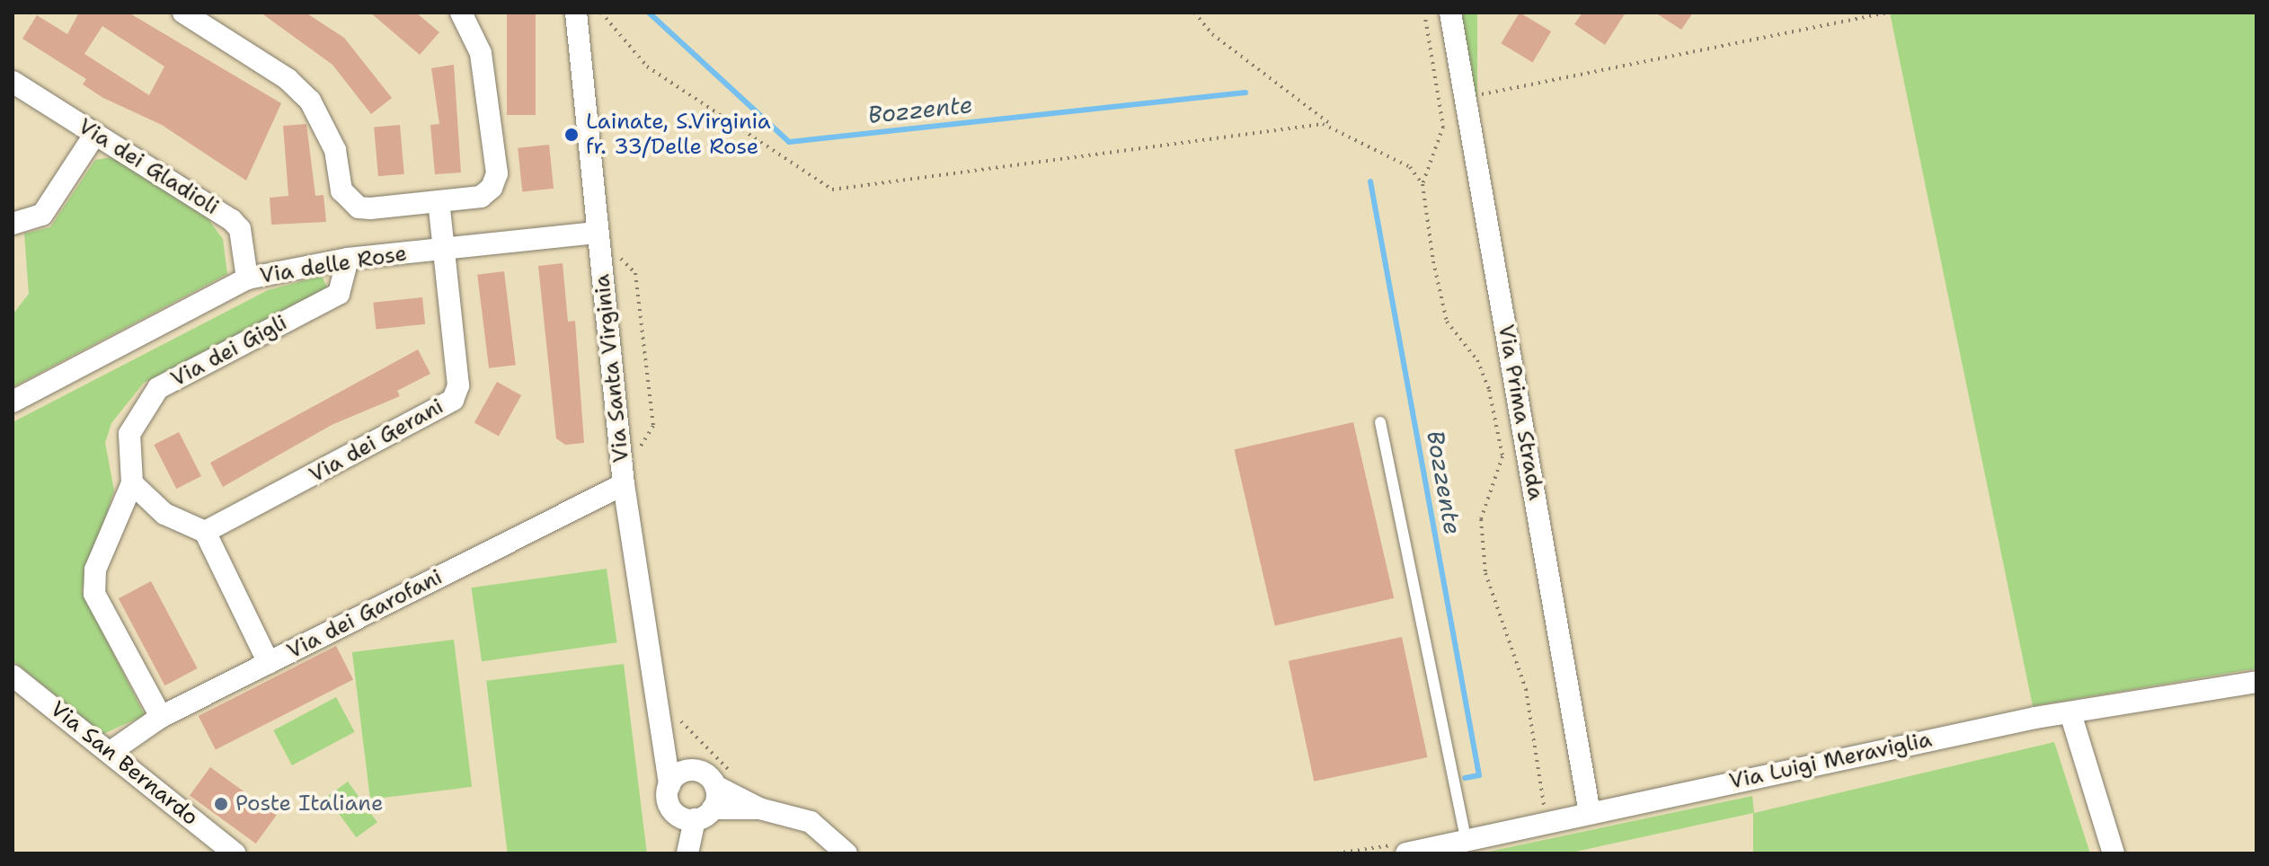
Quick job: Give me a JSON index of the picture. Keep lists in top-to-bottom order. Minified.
{"streets":{"street":["Via dei Gladioli","Via delle Rose","Via dei Gigli","Via Santa Virginia","Via Prima Strada","Via dei Gerani","Via dei Garofani","Via Luigi Meraviglia","Via San Bernardo"]},"crossings":[["Via dei Gladioli","Via delle Rose"],["Via delle Rose","Via dei Gigli"],["Via delle Rose","Via Santa Virginia"],["Via delle Rose","Via dei Gerani"],["Via Santa Virginia","Via dei Garofani"],["Via Prima Strada","Via Luigi Meraviglia"],["Via dei Garofani","Via San Bernardo"]],"water":["Bozzente"],"places":["Lainate, S.Virginia fr. 33/Delle Rose","Poste Italiane"]}
